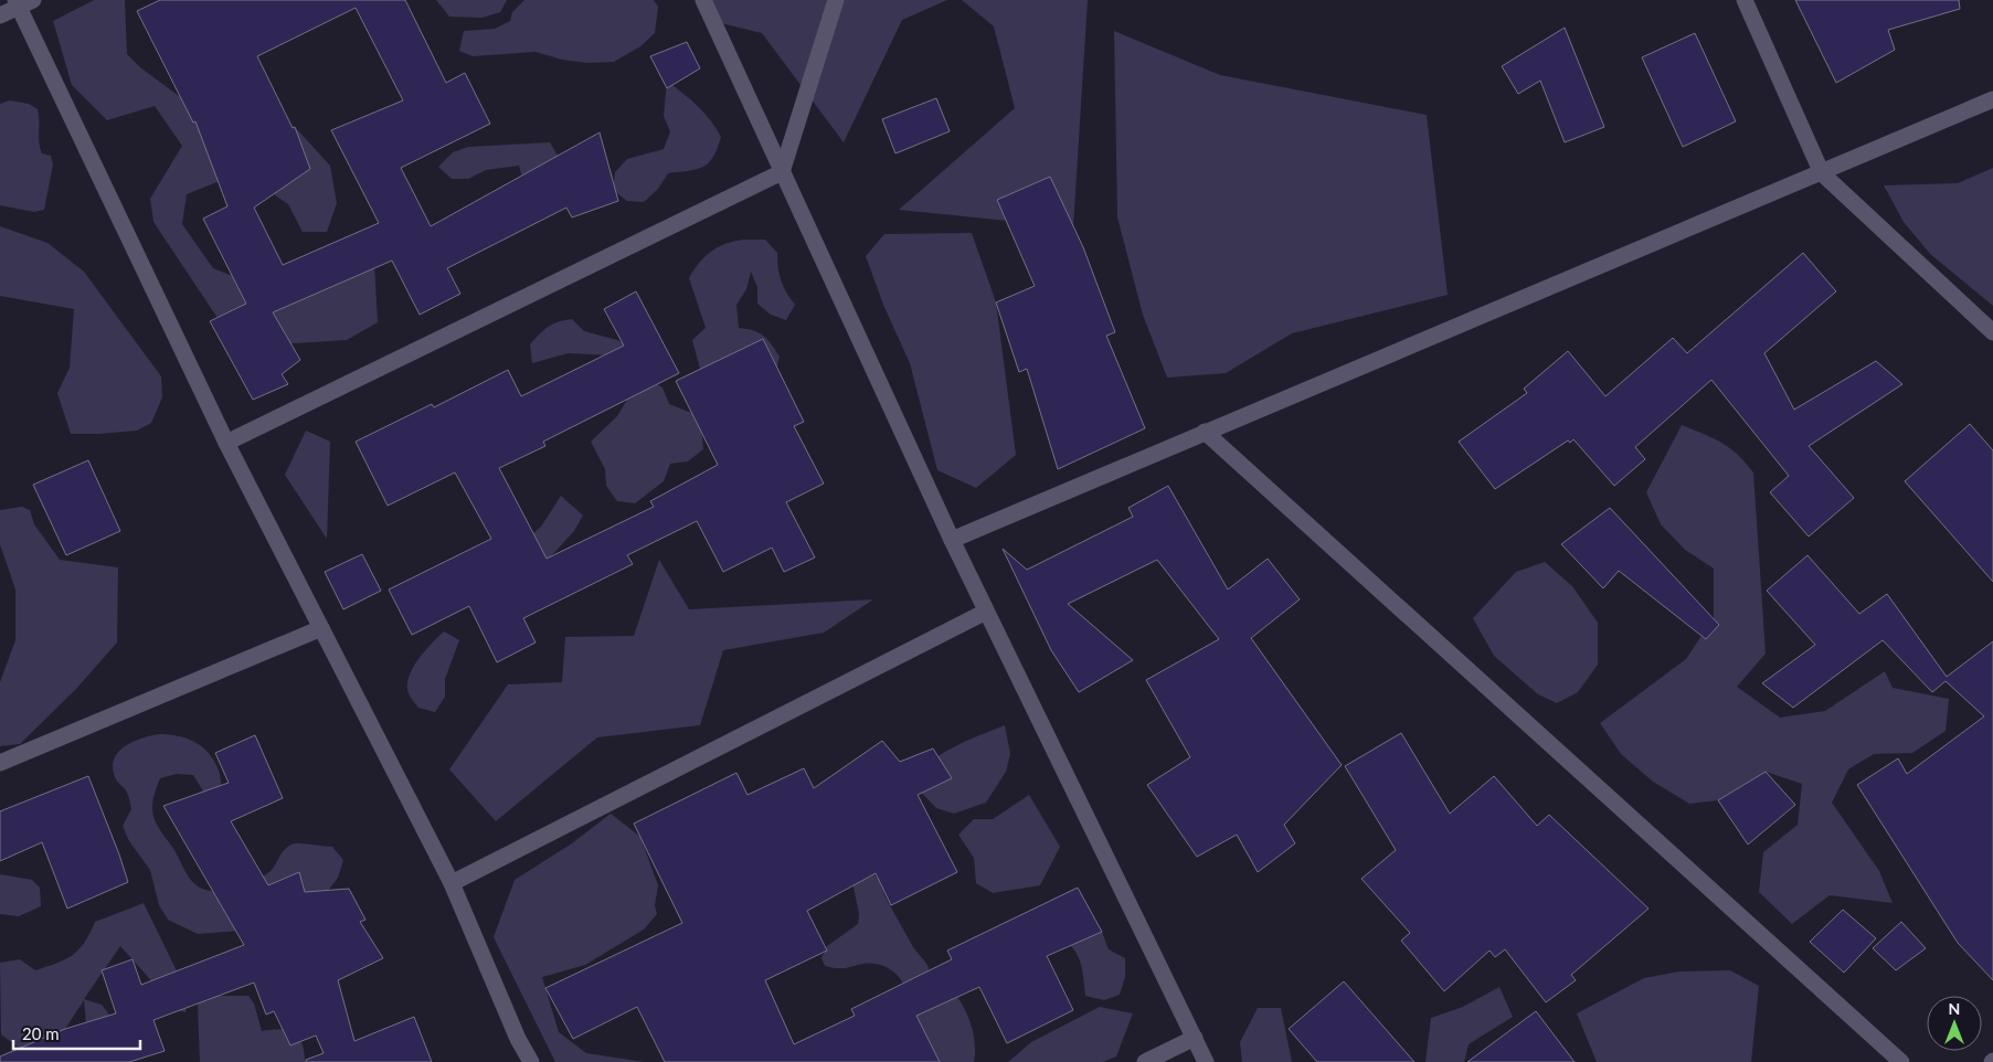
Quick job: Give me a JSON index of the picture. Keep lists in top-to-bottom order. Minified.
{"scale_bar":"20 m","north":"top"}
